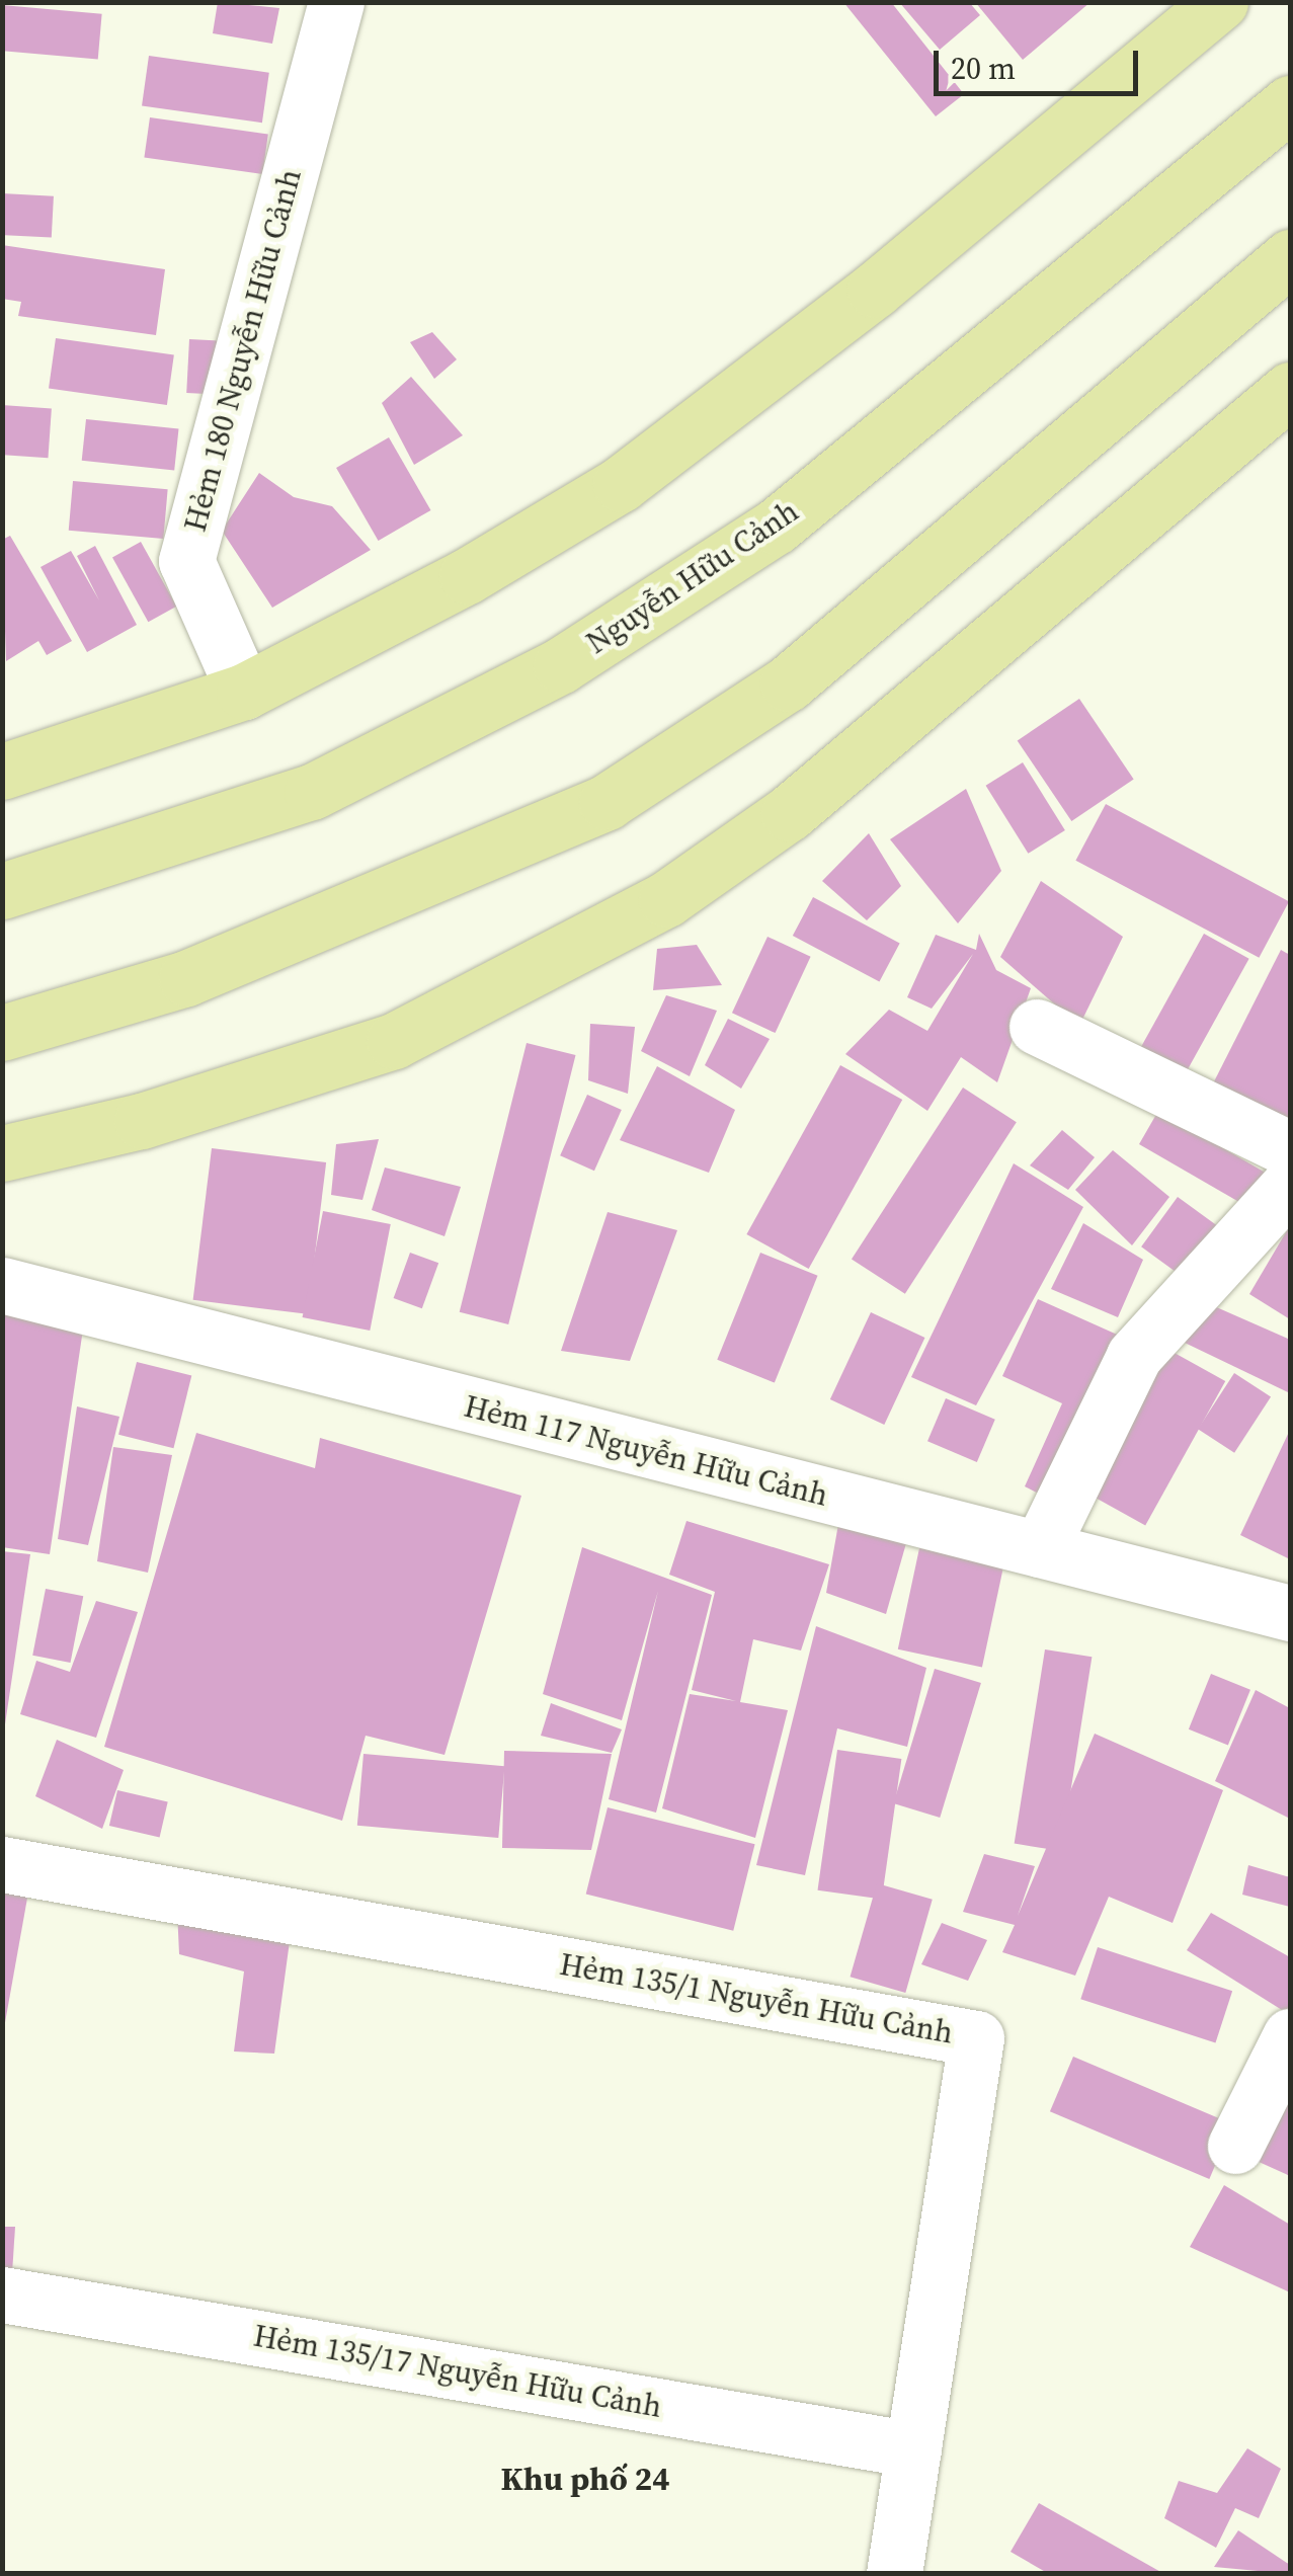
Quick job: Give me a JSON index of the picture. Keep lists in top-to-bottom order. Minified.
{"streets":{"main road":["Nguyễn Hữu Cảnh"],"street":["Hẻm 180 Nguyễn Hữu Cảnh","Hẻm 117 Nguyễn Hữu Cảnh","Hẻm 135/1 Nguyễn Hữu Cảnh","Hẻm 135/17 Nguyễn Hữu Cảnh"]},"crossings":[["Hẻm 135/1 Nguyễn Hữu Cảnh","Hẻm 135/17 Nguyễn Hữu Cảnh"]],"districts":["Khu phố 24"],"scale_bar":"20 m"}
